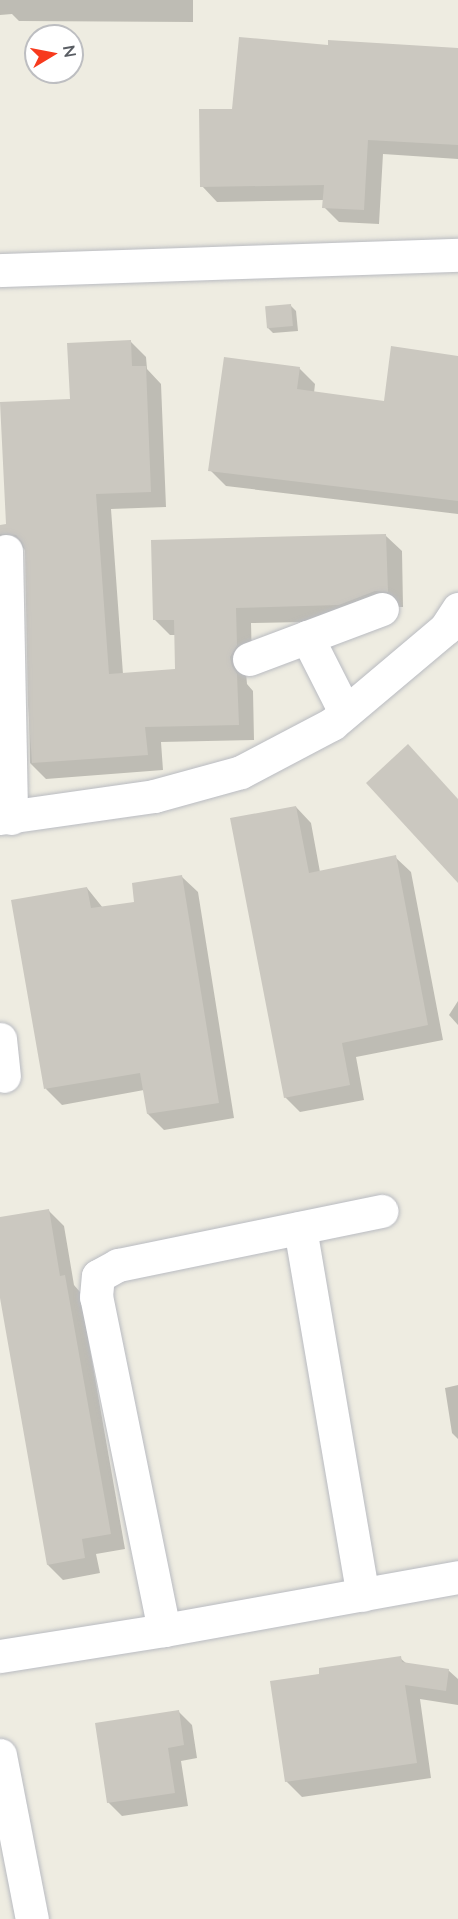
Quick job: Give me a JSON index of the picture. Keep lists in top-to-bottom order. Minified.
{"north":"right"}
